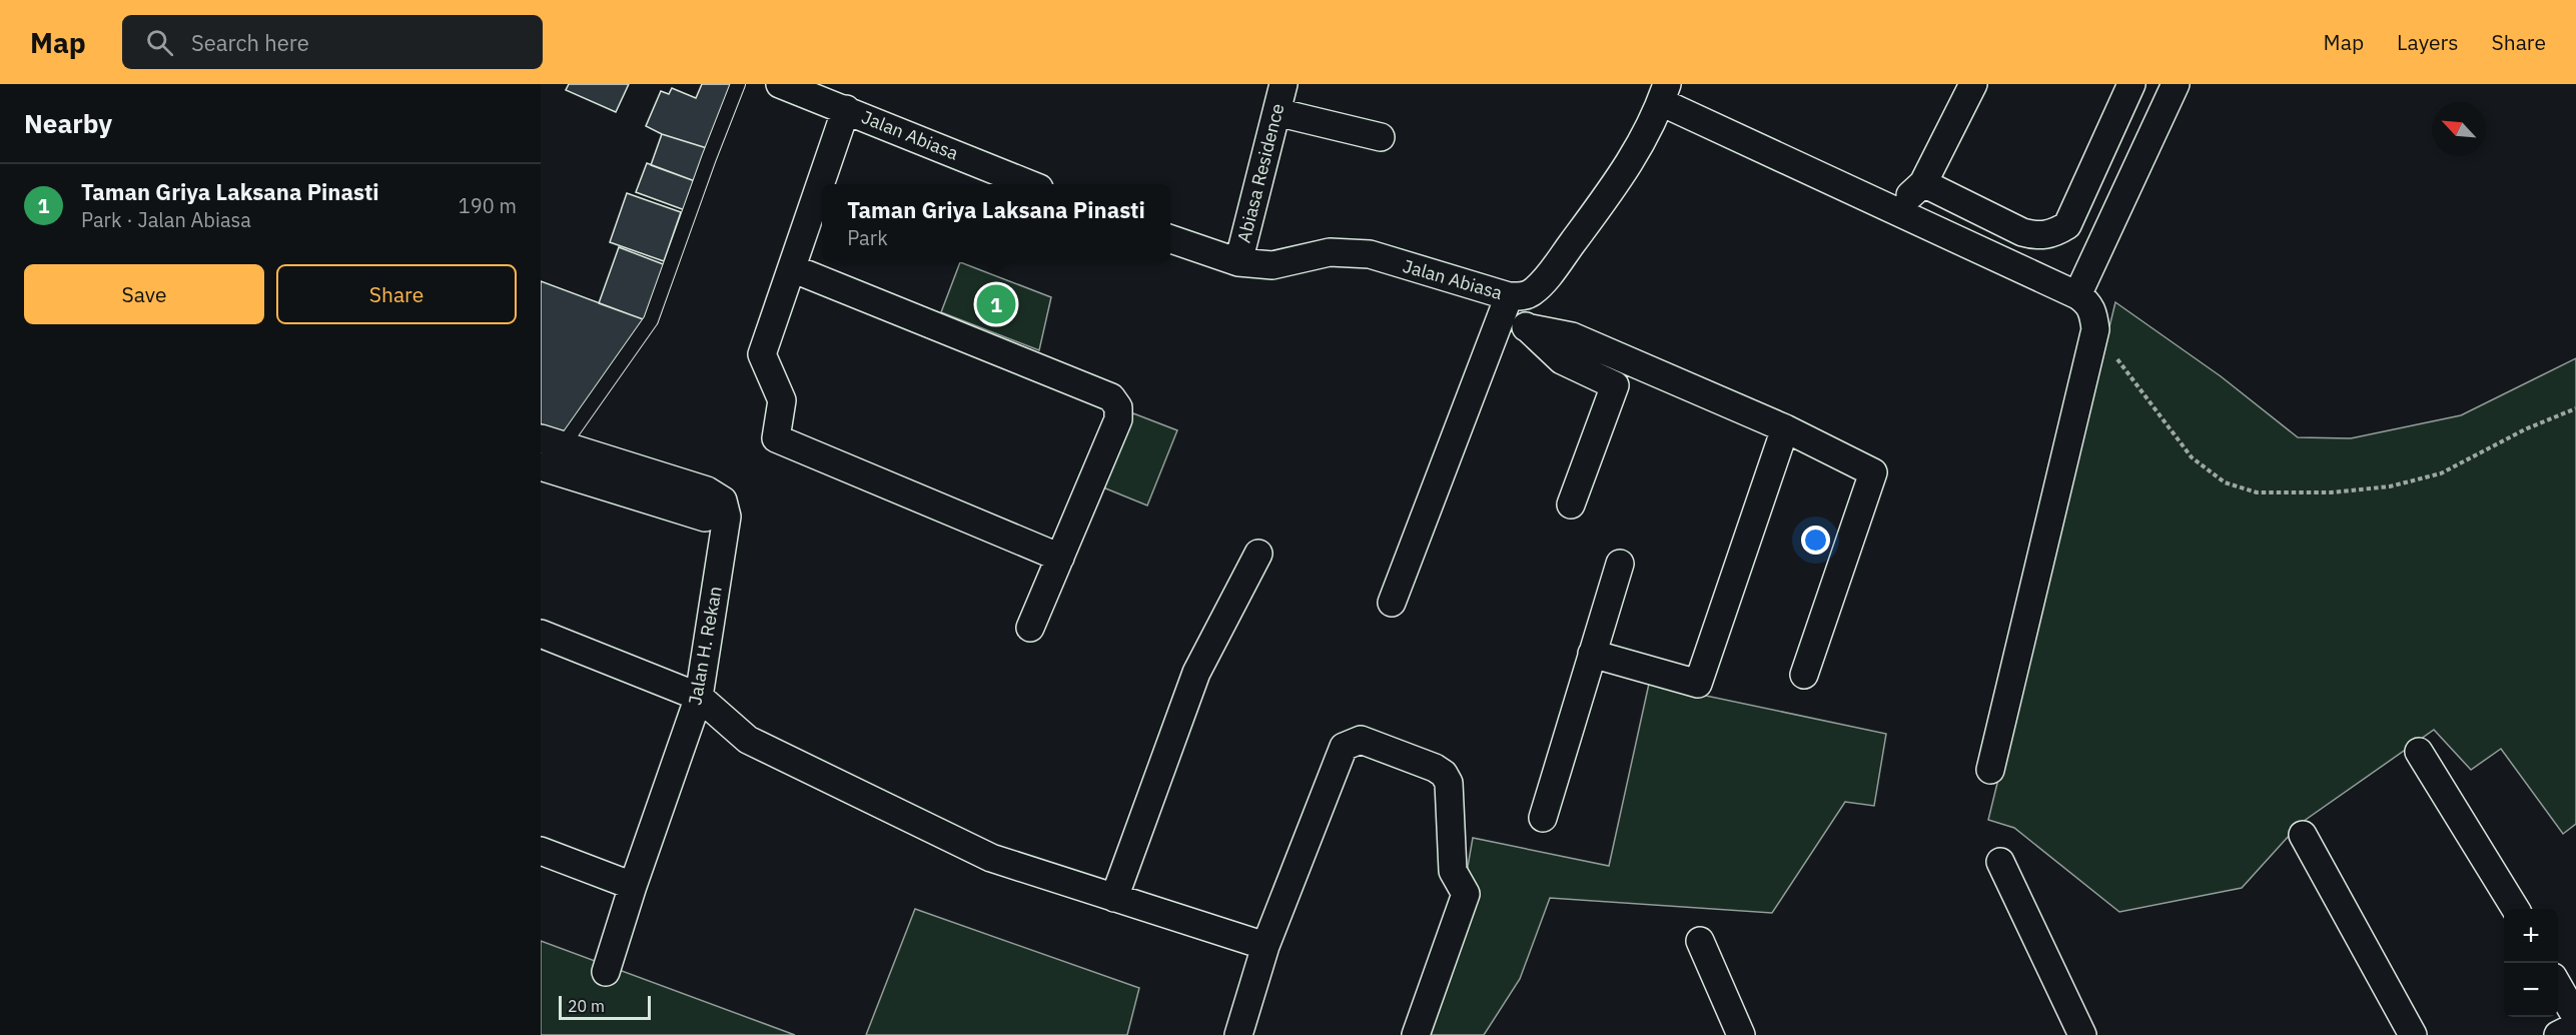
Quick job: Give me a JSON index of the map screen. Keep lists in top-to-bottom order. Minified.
{"streets":{"street":["Jalan Abiasa","Abiasa Residence","Jalan H. Rekan"]},"crossings":[["Jalan Abiasa","Abiasa Residence"]],"scale_bar":"20 m","north":"top left","page":{"header":"Map","search":"Search here","nav":["Map","Layers","Share"],"heading":"Nearby","list":[{"mark":"1","name":"Taman Griya Laksana Pinasti","note":"Park · Jalan Abiasa","value":"190 m"}],"popup":["Taman Griya Laksana Pinasti","Park"],"buttons":["Save","Share"],"pins":"1","map_buttons":["+","−"],"scale":"20 m"}}
